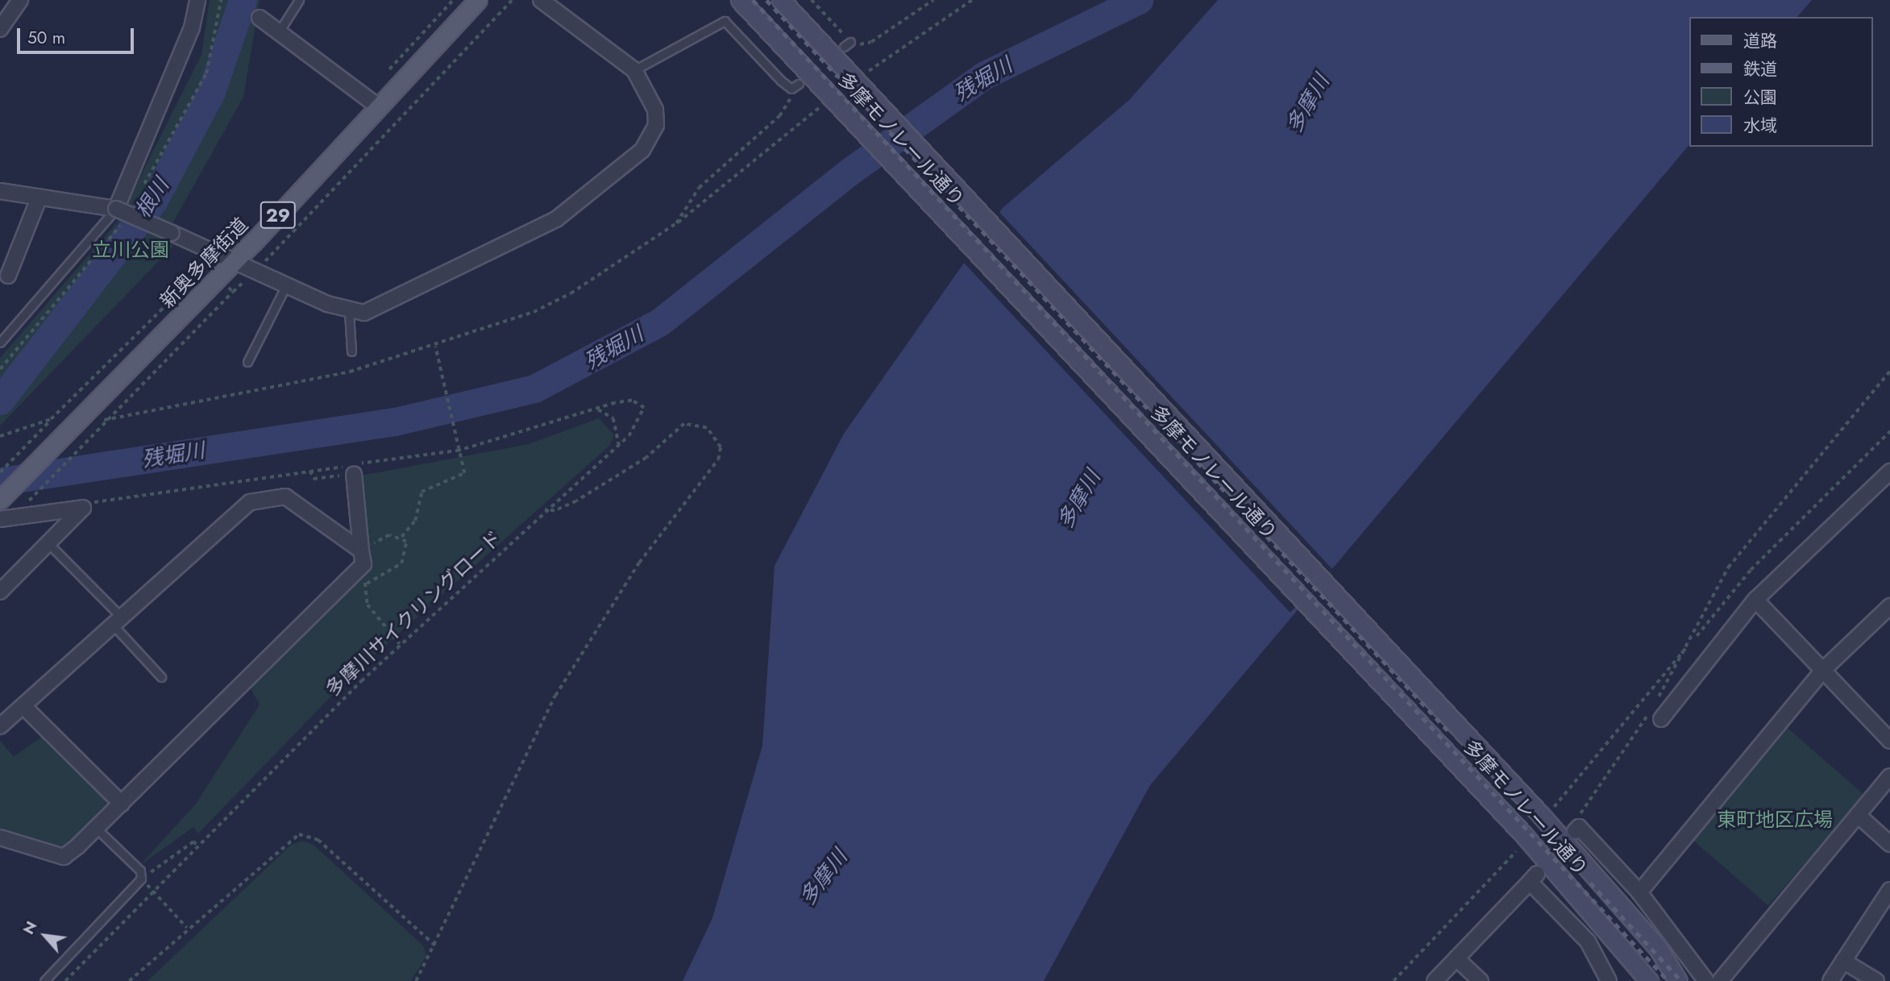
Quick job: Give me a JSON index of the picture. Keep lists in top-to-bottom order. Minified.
{"streets":{"main road":["多摩モノレール通り","29","新奥多摩街道"],"path":["多摩川サイクリングロード"]},"water":["残堀川","多摩川","根川"],"parks":["立川公園","東町地区広場"],"legend":["道路","鉄道","公園","水域"],"scale_bar":"50 m","north":"top left"}
